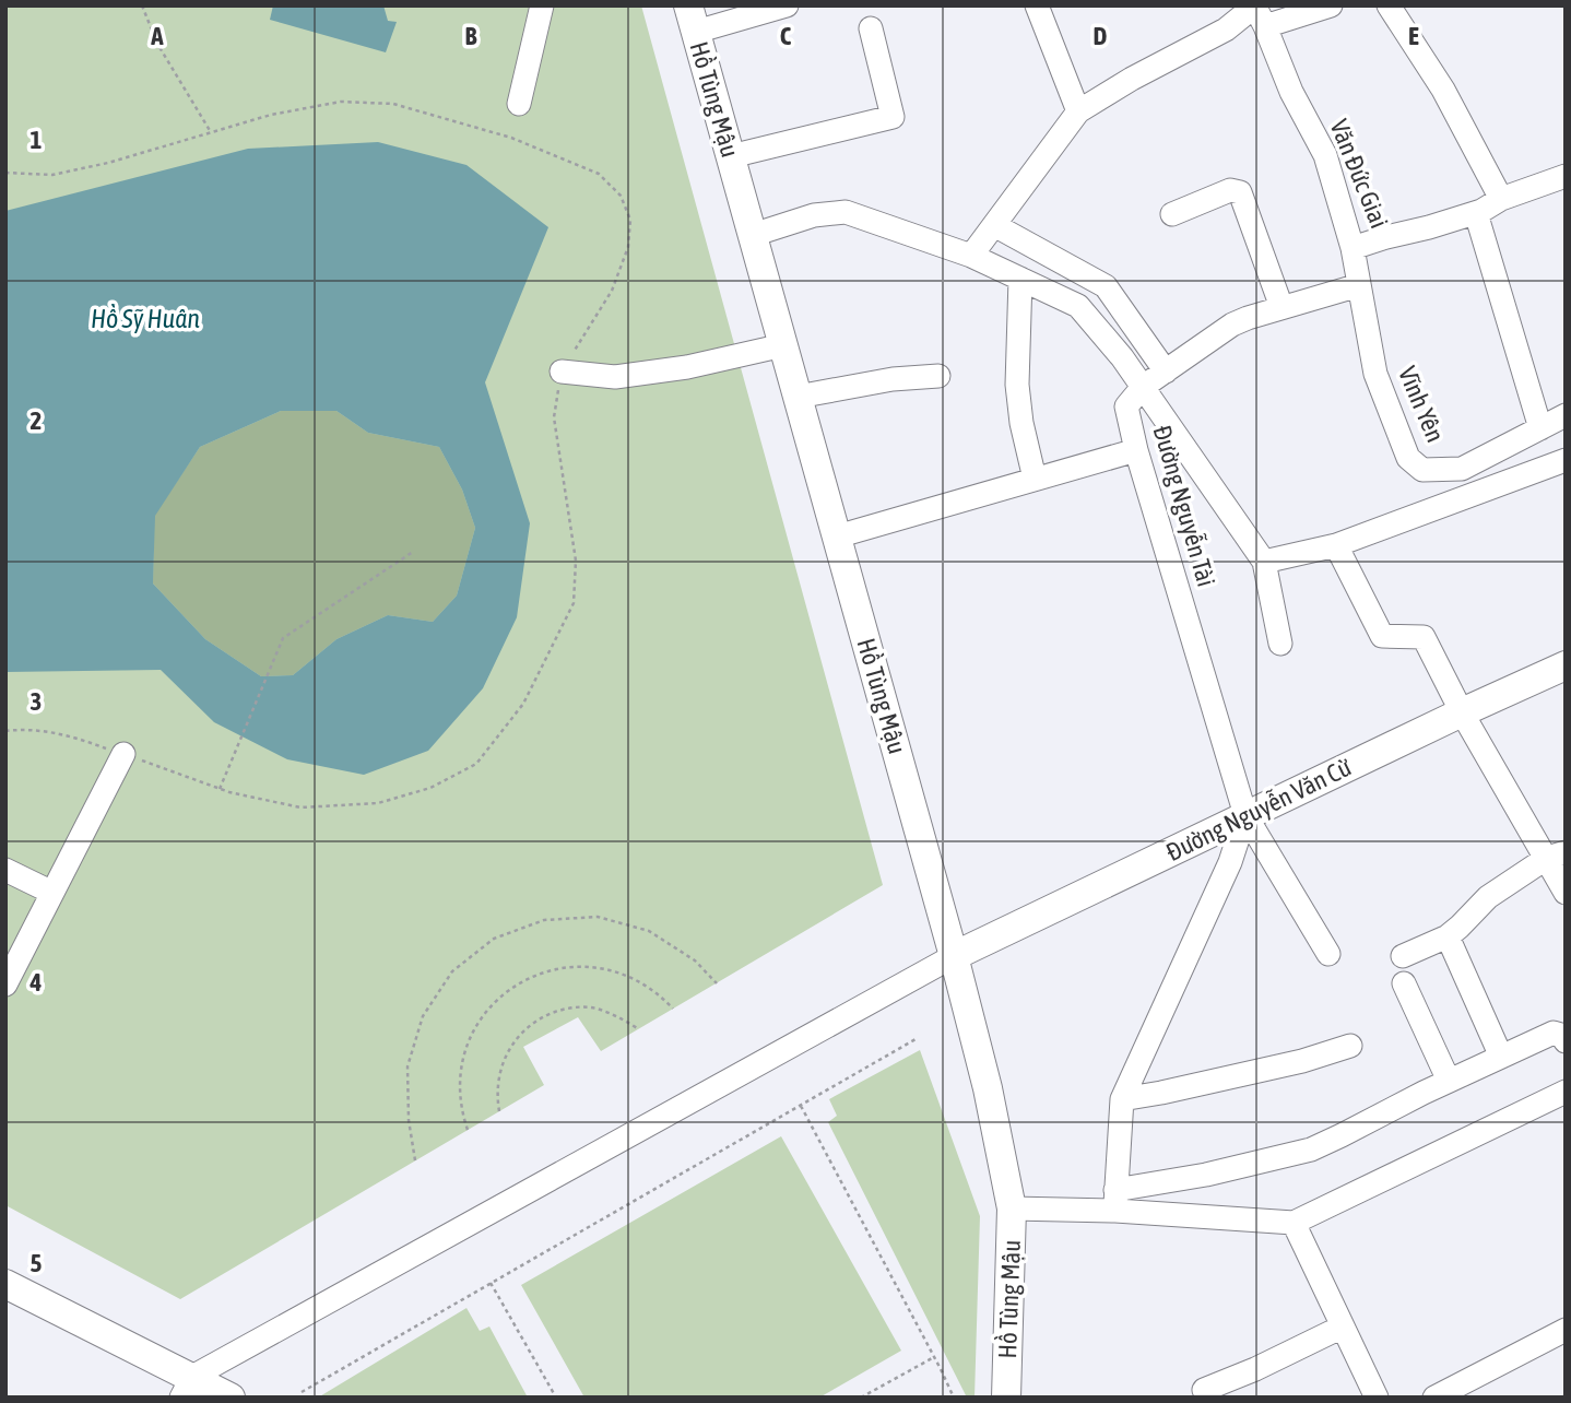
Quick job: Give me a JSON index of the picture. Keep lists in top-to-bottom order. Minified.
{"streets":{"main road":["Hồ Tùng Mậu","Đường Nguyễn Văn Cừ"],"street":["Văn Đức Giai","Vĩnh Yên","Đường Nguyễn Tài"]},"crossings":[["Hồ Tùng Mậu","Đường Nguyễn Văn Cừ"],["Văn Đức Giai","Vĩnh Yên"],["Đường Nguyễn Tài","Đường Nguyễn Văn Cừ"]],"water":["Hồ Sỹ Huân"],"grid":{"columns":["A","B","C","D","E"],"rows":["1","2","3","4","5"]}}
